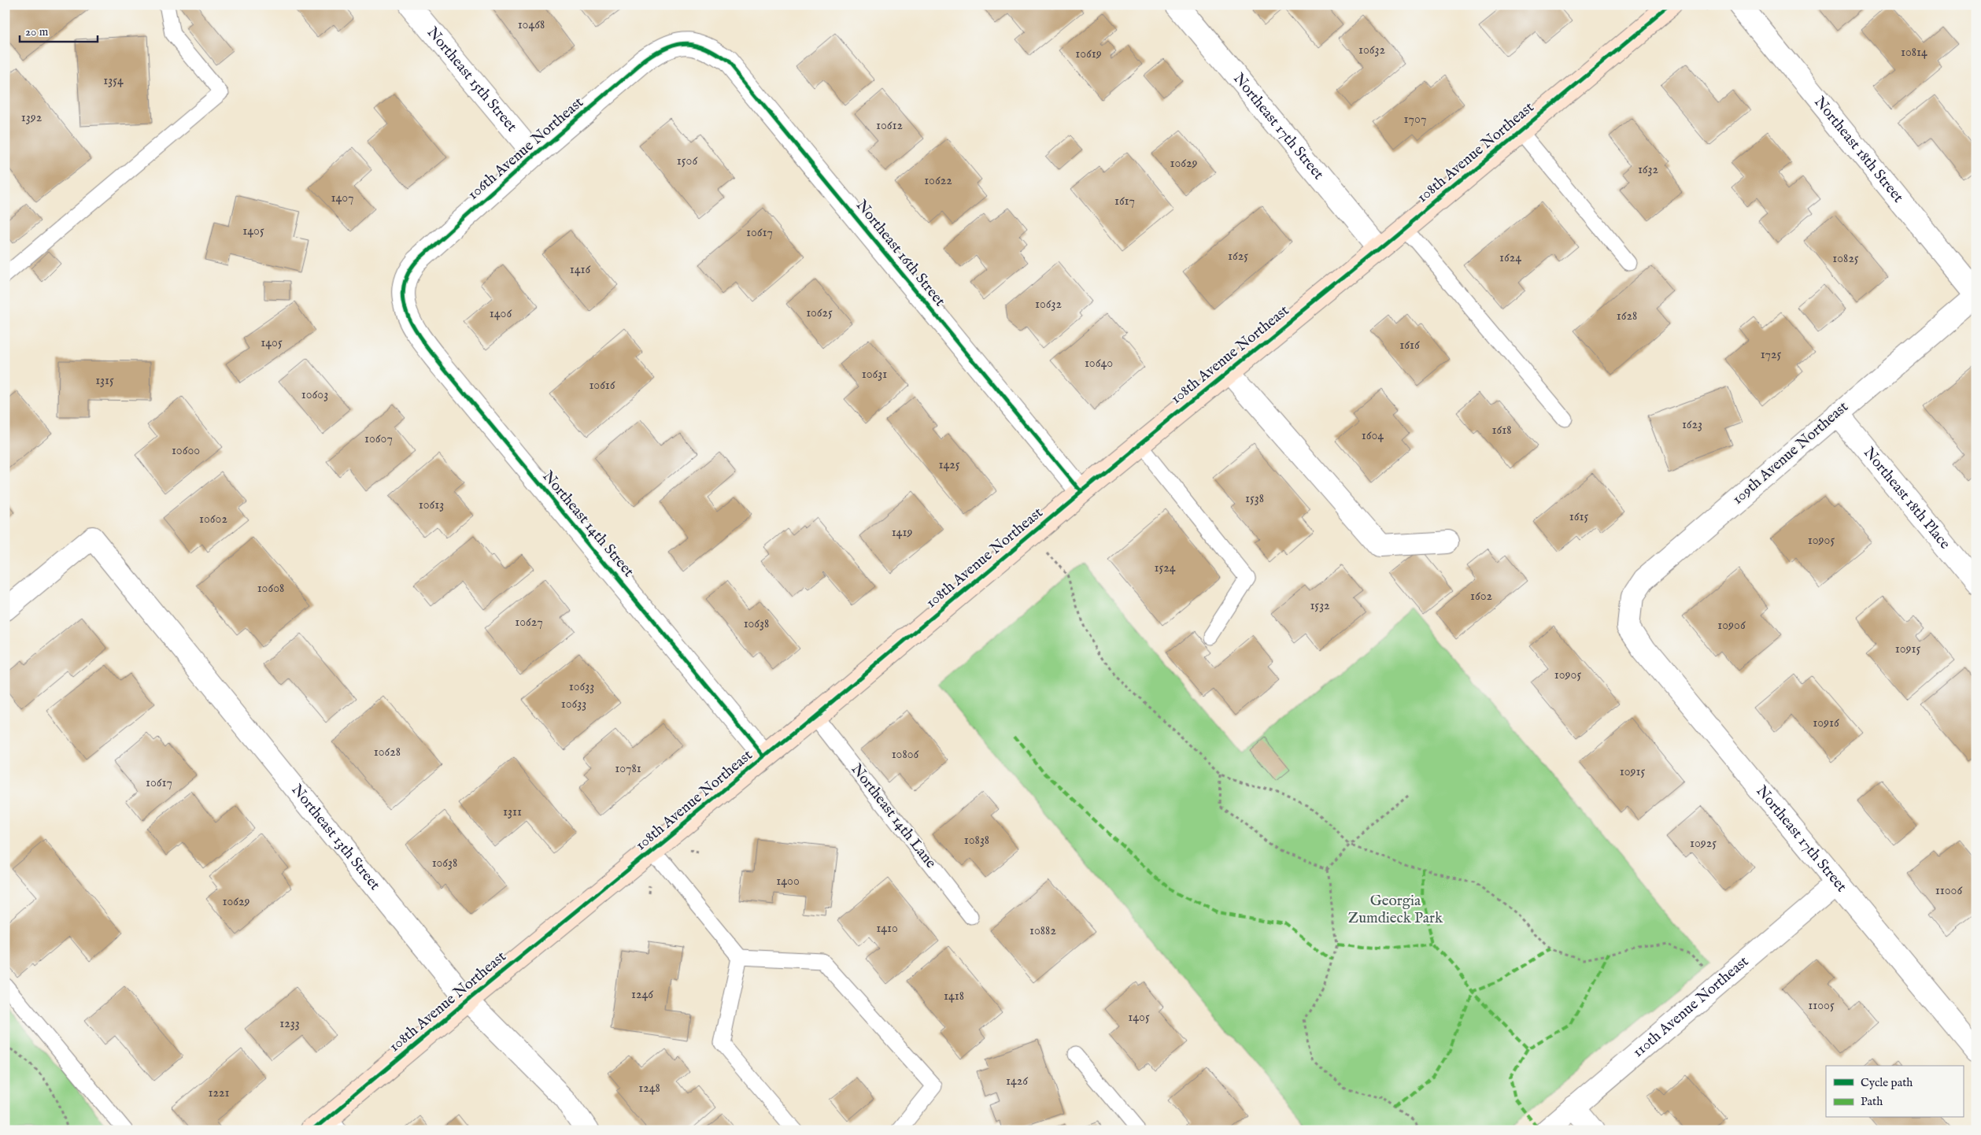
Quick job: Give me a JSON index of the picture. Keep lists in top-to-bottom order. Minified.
{"streets":{"main road":["108th Avenue Northeast"],"street":["Northeast 15th Street","Northeast 17th Street","106th Avenue Northeast","Northeast 18th Street","Northeast 16th Street","109th Avenue Northeast","Northeast 18th Place","Northeast 14th Street","Northeast 13th Street","110th Avenue Northeast"],"lane":["Northeast 14th Lane"]},"crossings":[["Northeast 15th Street","106th Avenue Northeast"],["Northeast 17th Street","108th Avenue Northeast"],["Northeast 17th Street","109th Avenue Northeast"],["Northeast 17th Street","110th Avenue Northeast"],["106th Avenue Northeast","Northeast 16th Street"],["106th Avenue Northeast","Northeast 14th Street"],["Northeast 18th Street","109th Avenue Northeast"],["108th Avenue Northeast","Northeast 16th Street"],["108th Avenue Northeast","Northeast 14th Street"],["108th Avenue Northeast","Northeast 14th Lane"],["108th Avenue Northeast","Northeast 13th Street"],["109th Avenue Northeast","Northeast 18th Place"]],"parks":["Georgia Zumdieck Park"],"house_numbers":["10468","10632","10814","10619","1354","1392","1707","10612","1506","10629","1632","10622","1407","1617","1405","10617","1625","1624","10825","1416","10632","10625","1406","1628","1405","1616","1725","10640","10631","1315","10616","10603","1623","1618","1604","10607","10600","1425","1538","10613","1615","10602","1419","10905","1524","10608","1602","1532","10627","10638","10906","10915","10905","10633","10633","10916","10628","10806","10781","10915","10617","1311","10838","10925","10638","1400","11006","10629","1410","10882","1246","1418","11005","1405","1233","1426","1248","1221"],"legend":["Cycle path","Path"],"scale_bar":"20 m"}
